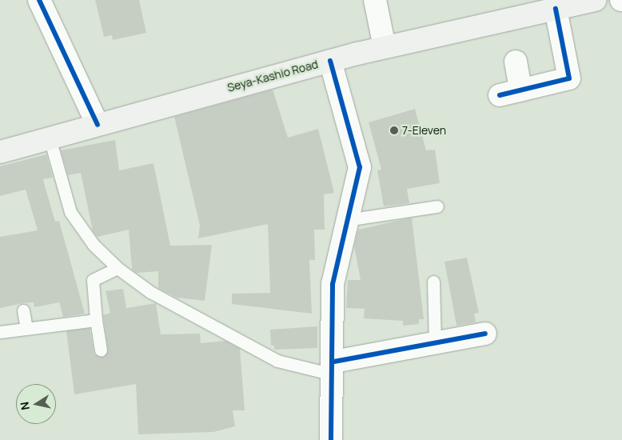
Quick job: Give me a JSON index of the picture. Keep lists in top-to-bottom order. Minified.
{"streets":{"main road":["Seya-Kashio Road"]},"places":["7-Eleven"],"north":"left"}
